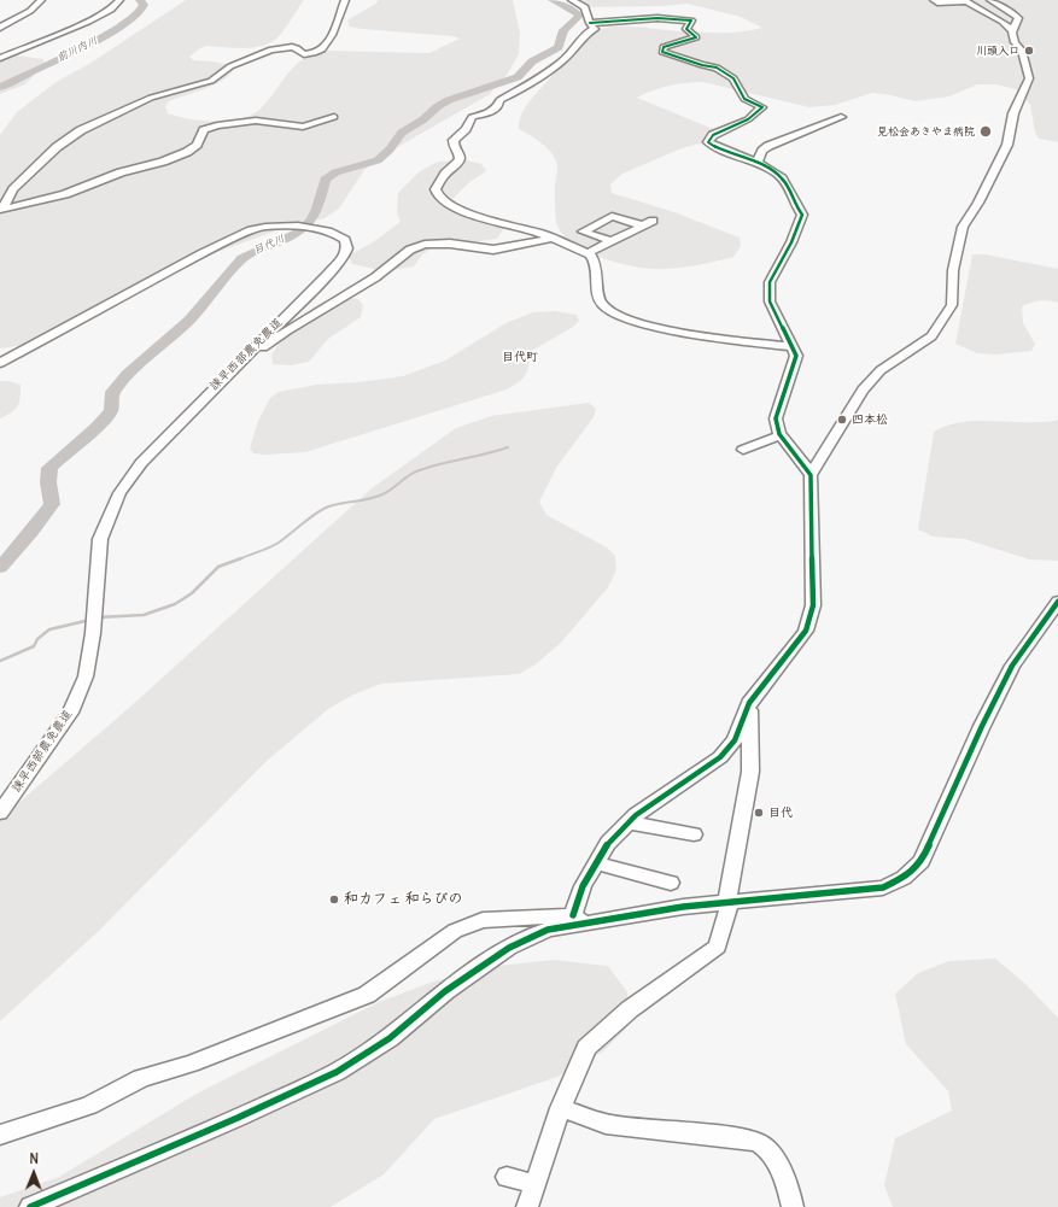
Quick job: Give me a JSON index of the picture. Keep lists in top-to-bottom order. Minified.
{"streets":{"street":["諫早西部農免農道"]},"districts":["目代町"],"water":["前川内川","目代川"],"places":["川頭入口","見松会あきやま病院","四本松","目代","和カフェ 和らびの"],"north":"top"}
